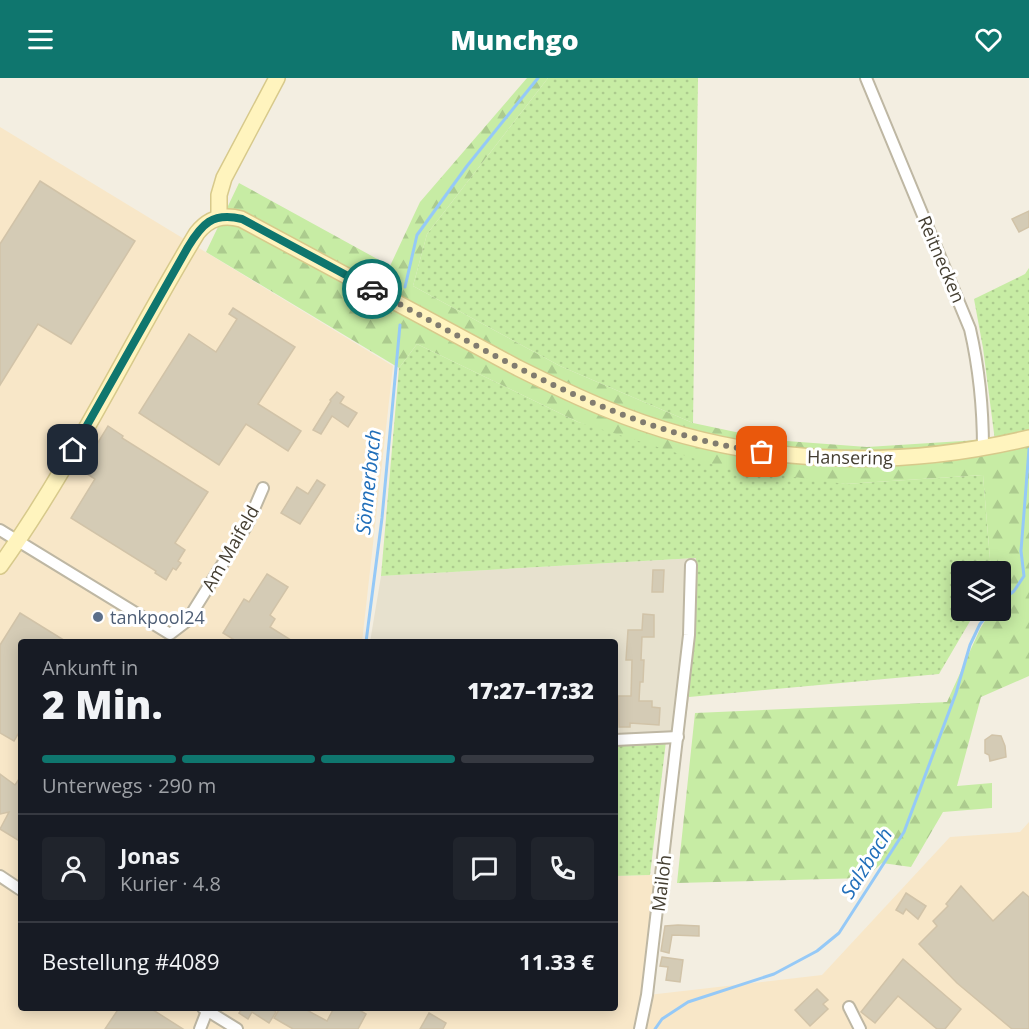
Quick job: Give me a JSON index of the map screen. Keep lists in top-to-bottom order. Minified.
{"streets":{"street":["Reitnecken","Hansering","Am Maifeld","Mailoh"]},"crossings":[["Reitnecken","Hansering"]],"water":["Sönnerbach","Salzbach"],"places":["tankpool24"],"page":{"header":"Munchgo","heading":["2 Min.","Ankunft in","17:27–17:32"],"panel":["Jonas","Kurier · 4.8","Bestellung #4089","11.33 €"],"bar":"Unterwegs · 290 m"}}
